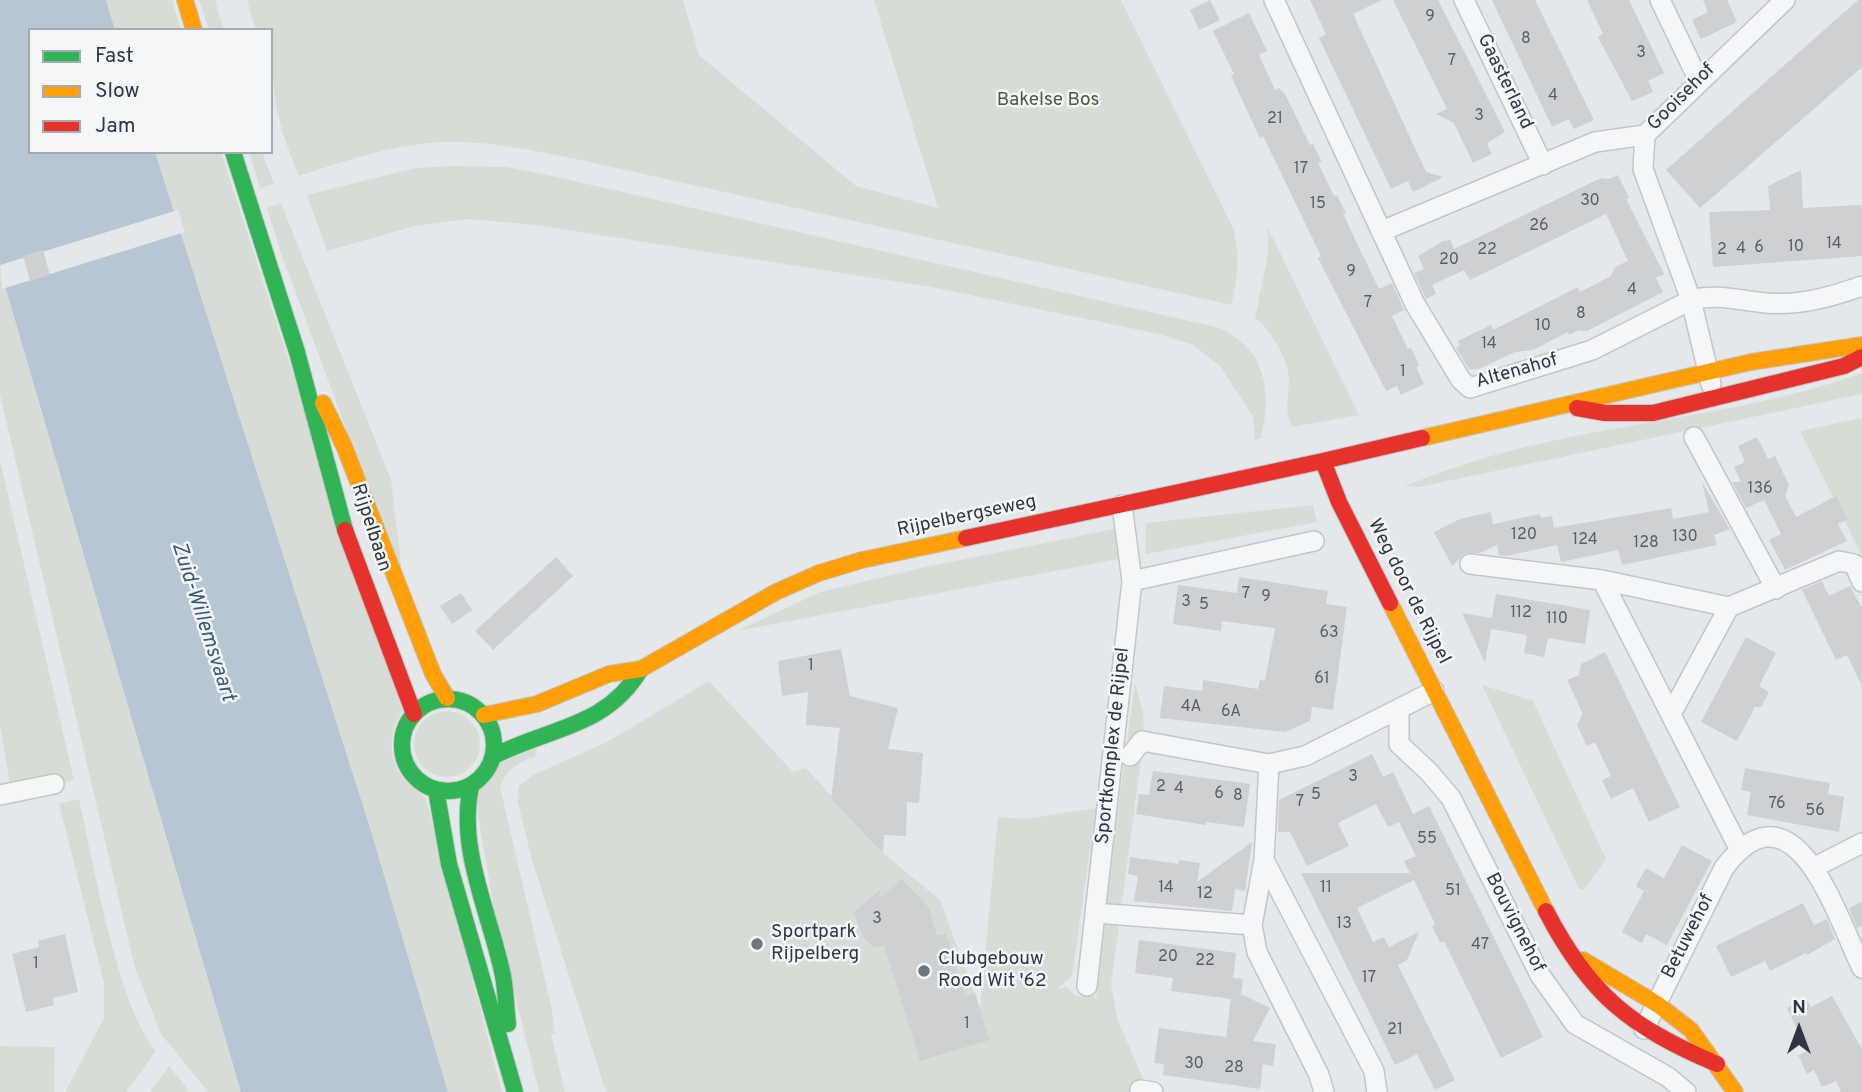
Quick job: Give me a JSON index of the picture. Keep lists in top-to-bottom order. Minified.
{"streets":{"street":["Gaasterland","Gooisehof","Altenahof","Rijpelbergseweg","Rijpelbaan","Weg door de Rijpel","Sportkomplex de Rijpel","Bouvignehof","Betuwehof"]},"crossings":[["Gooisehof","Altenahof"],["Rijpelbergseweg","Rijpelbaan"],["Rijpelbergseweg","Weg door de Rijpel"],["Rijpelbergseweg","Sportkomplex de Rijpel"],["Weg door de Rijpel","Betuwehof"]],"water":["Zuid-Willemsvaart"],"parks":["Bakelse Bos"],"places":["Sportpark Rijpelberg","Clubgebouw Rood Wit '62"],"house_numbers":["9","8","3","7","4","3","21","17","30","15","26","14","10","6","4","22","2","20","9","4","7","8","10","14","1","136","120","130","124","128","7","9","3","5","112","110","63","1","61","4A","6A","3","2","4","6","5","8","7","76","56","55","14","11","51","12","3","13","47","20","22","1","17","1","21","30","28"],"legend":["Fast","Slow","Jam"],"north":"top"}
